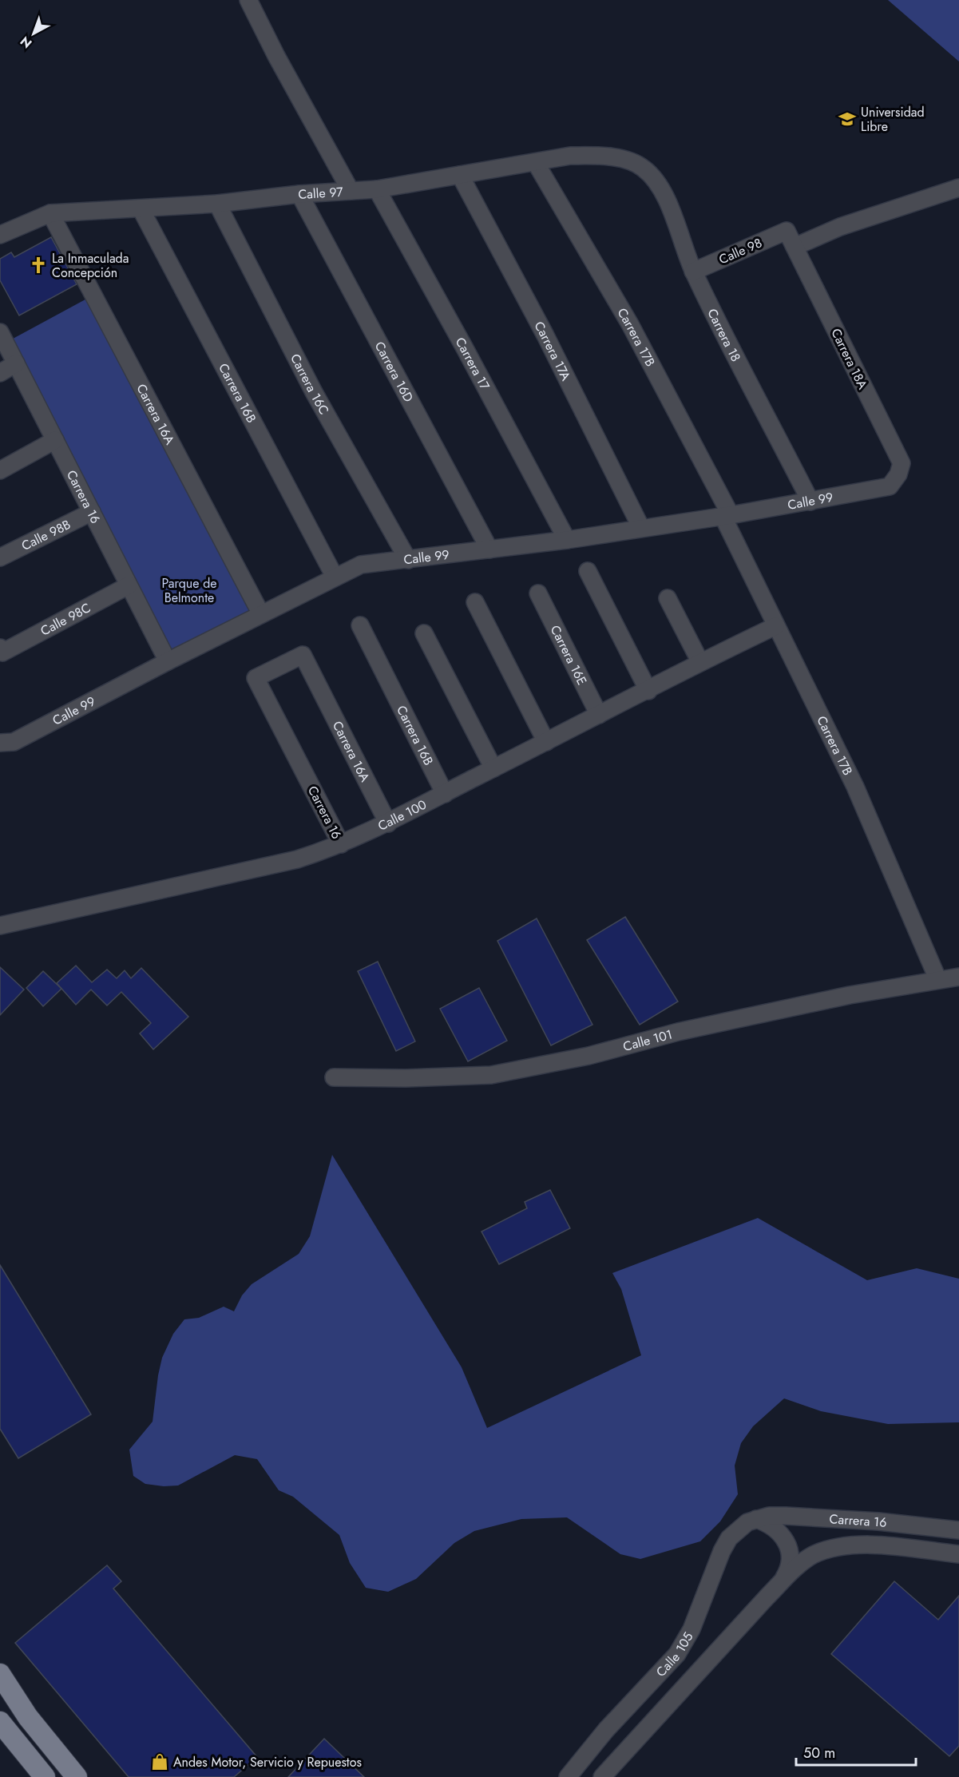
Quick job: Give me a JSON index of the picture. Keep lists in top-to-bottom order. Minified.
{"streets":{"street":["Calle 97","Calle 98","Carrera 18","Carrera 17B","Carrera 17A","Carrera 18A","Carrera 17","Carrera 16D","Carrera 16C","Carrera 16B","Carrera 16A","Carrera 16","Calle 99","Calle 98B","Calle 98C","Carrera 16E","Calle 100","Calle 101","Calle 105"]},"crossings":[["Calle 97","Carrera 18"],["Calle 97","Carrera 17B"],["Calle 97","Carrera 17A"],["Calle 97","Carrera 17"],["Calle 97","Carrera 16D"],["Calle 97","Carrera 16C"],["Calle 97","Carrera 16B"],["Calle 97","Carrera 16A"],["Calle 98","Carrera 18"],["Calle 98","Carrera 18A"],["Carrera 18","Calle 99"],["Carrera 17B","Calle 99"],["Carrera 17B","Calle 100"],["Carrera 17B","Calle 101"],["Carrera 17A","Calle 99"],["Carrera 18A","Calle 99"],["Carrera 17","Calle 99"],["Carrera 16D","Calle 99"],["Carrera 16C","Calle 99"],["Carrera 16B","Calle 99"],["Carrera 16B","Calle 100"],["Carrera 16A","Carrera 16"],["Carrera 16A","Calle 99"],["Carrera 16A","Calle 100"],["Carrera 16","Calle 99"],["Carrera 16","Calle 98B"],["Carrera 16","Calle 98C"],["Carrera 16","Calle 100"],["Carrera 16","Calle 105"],["Carrera 16E","Calle 100"]],"parks":["Parque de Belmonte"],"places":{"school or university":["Universidad Libre"],"church":["La Inmaculada Concepción"],"shop":["Andes Motor, Servicio y Repuestos"]},"scale_bar":"50 m","north":"bottom left"}
